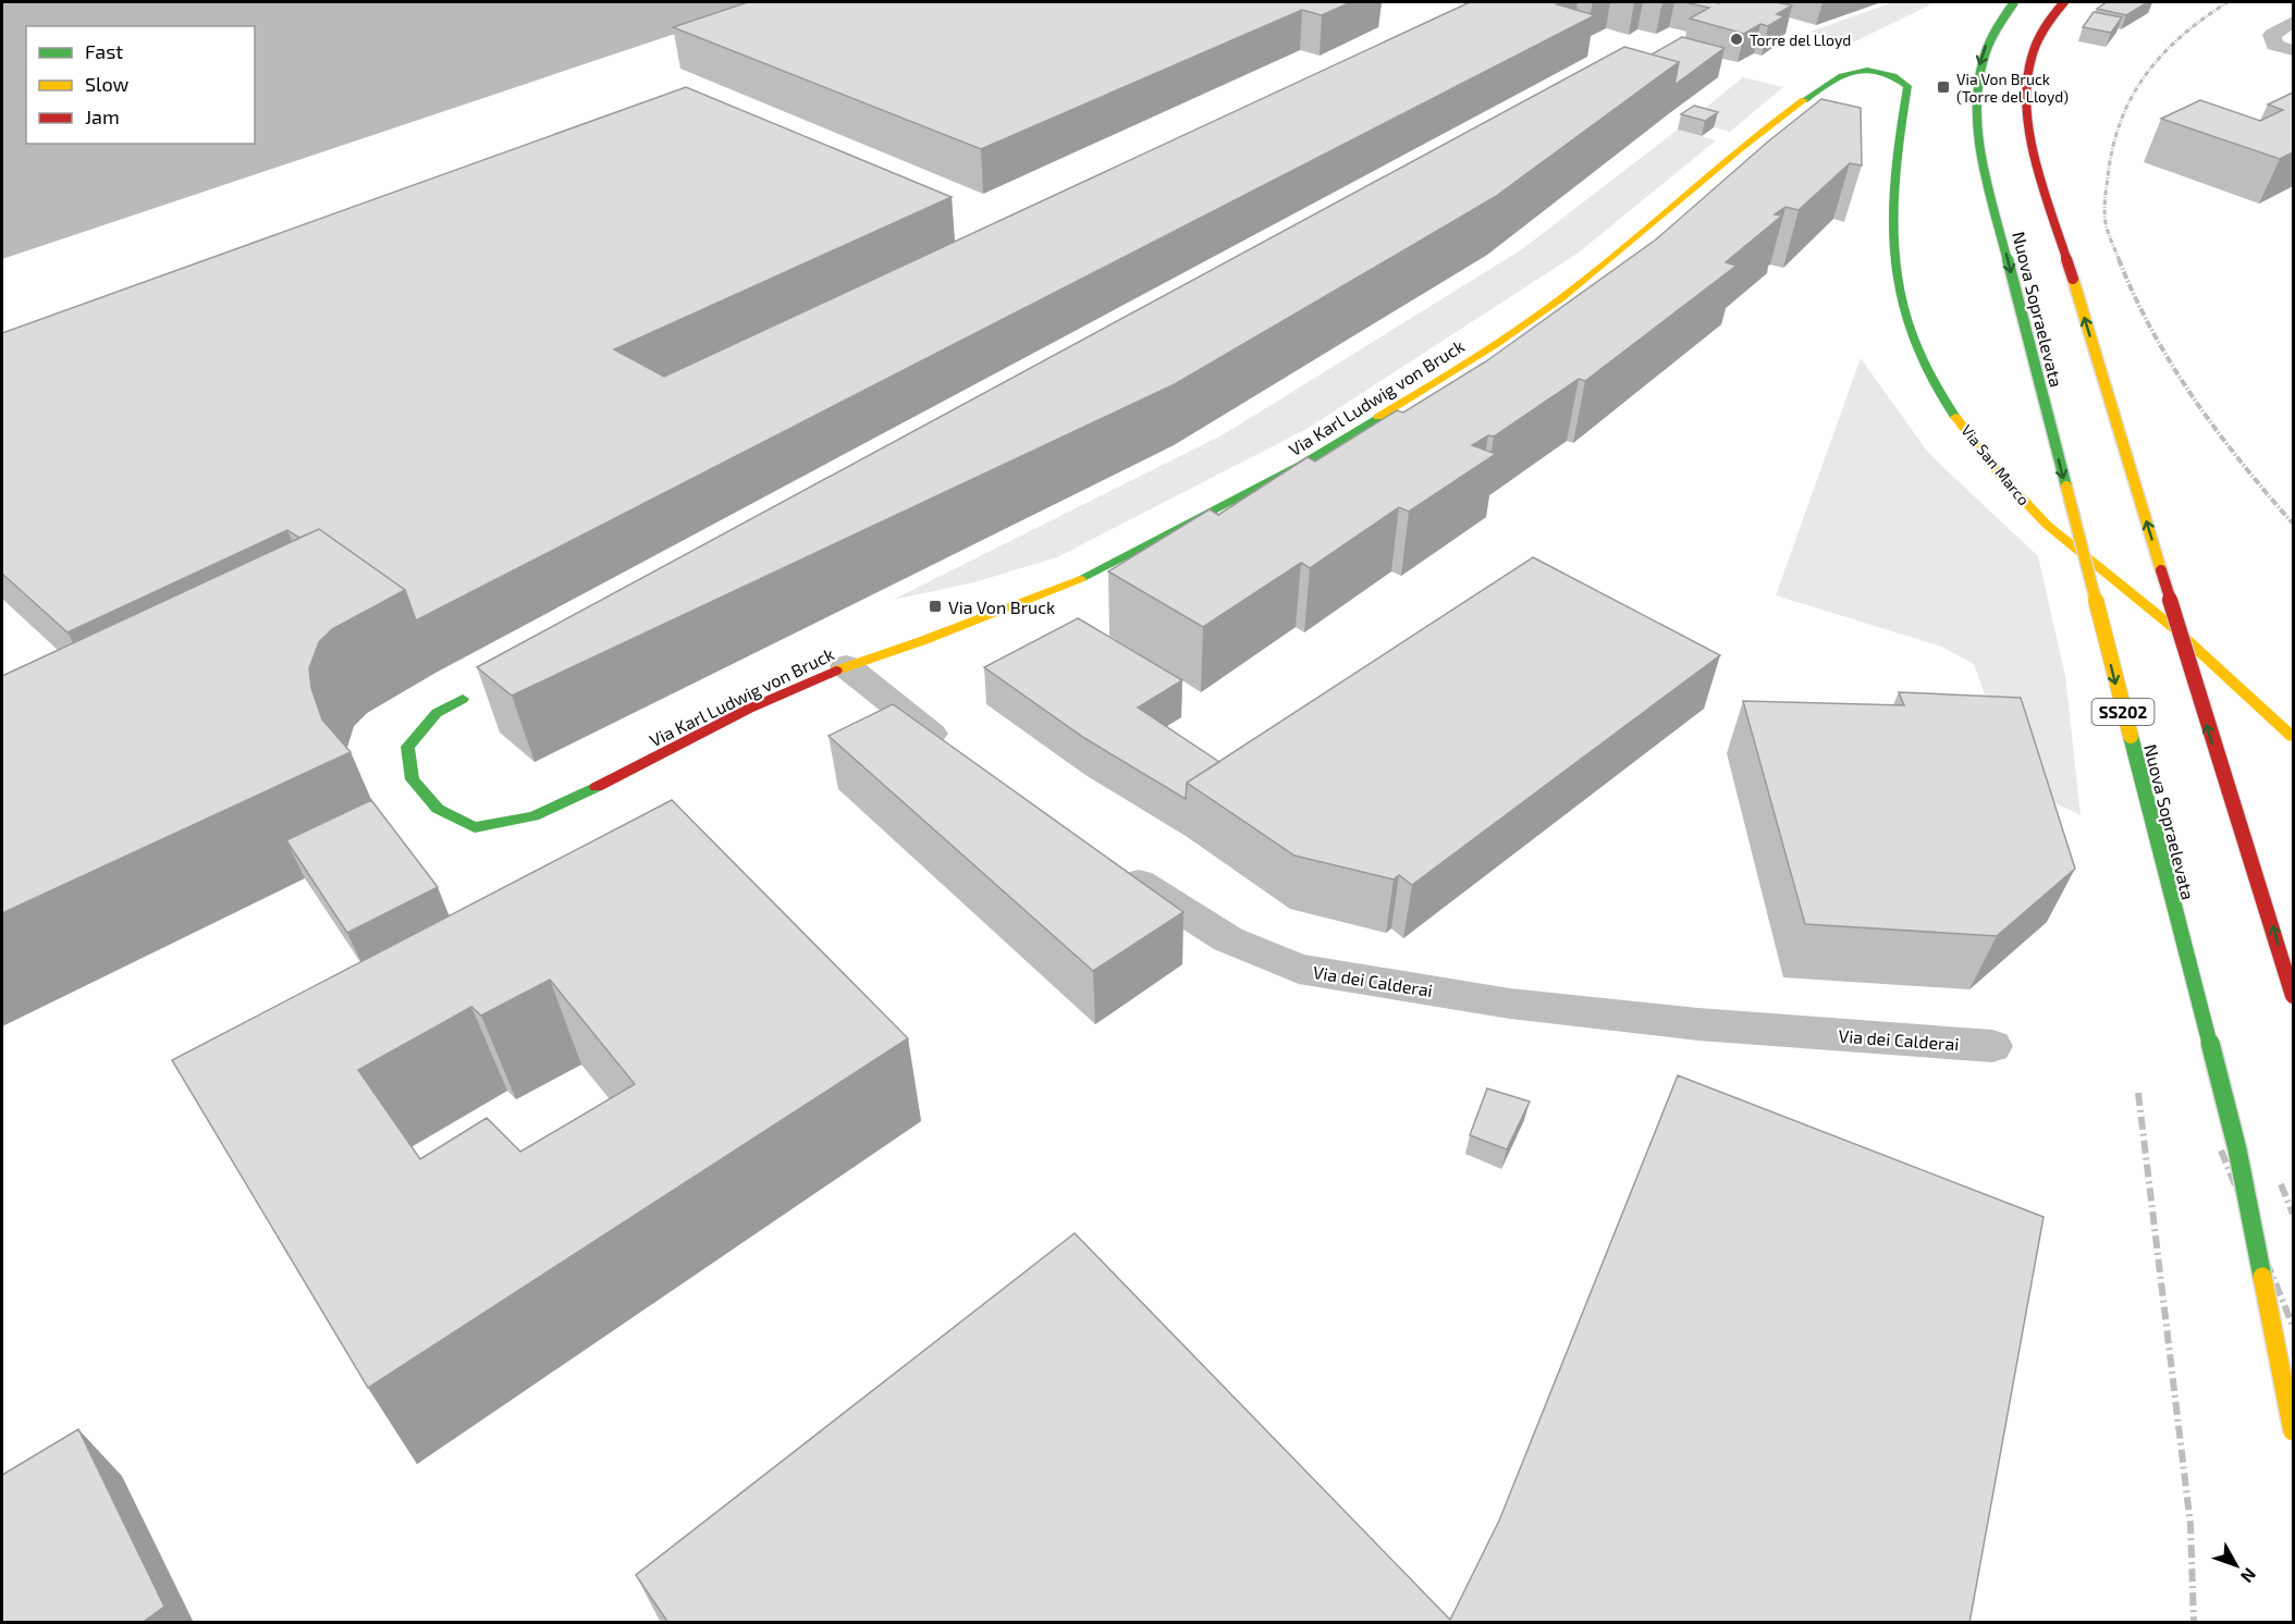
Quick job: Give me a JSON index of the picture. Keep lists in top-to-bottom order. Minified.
{"streets":{"main road":["Nuova Sopraelevata","Via Karl Ludwig von Bruck","Via San Marco","SS202"],"street":["Via dei Calderai"]},"crossings":[["Via Karl Ludwig von Bruck","Via San Marco"]],"places":{"other":["Torre del Lloyd"],"transit":["Via Von Bruck (Torre del Lloyd)","Via Von Bruck"]},"legend":["Fast","Slow","Jam"],"north":"bottom right"}
